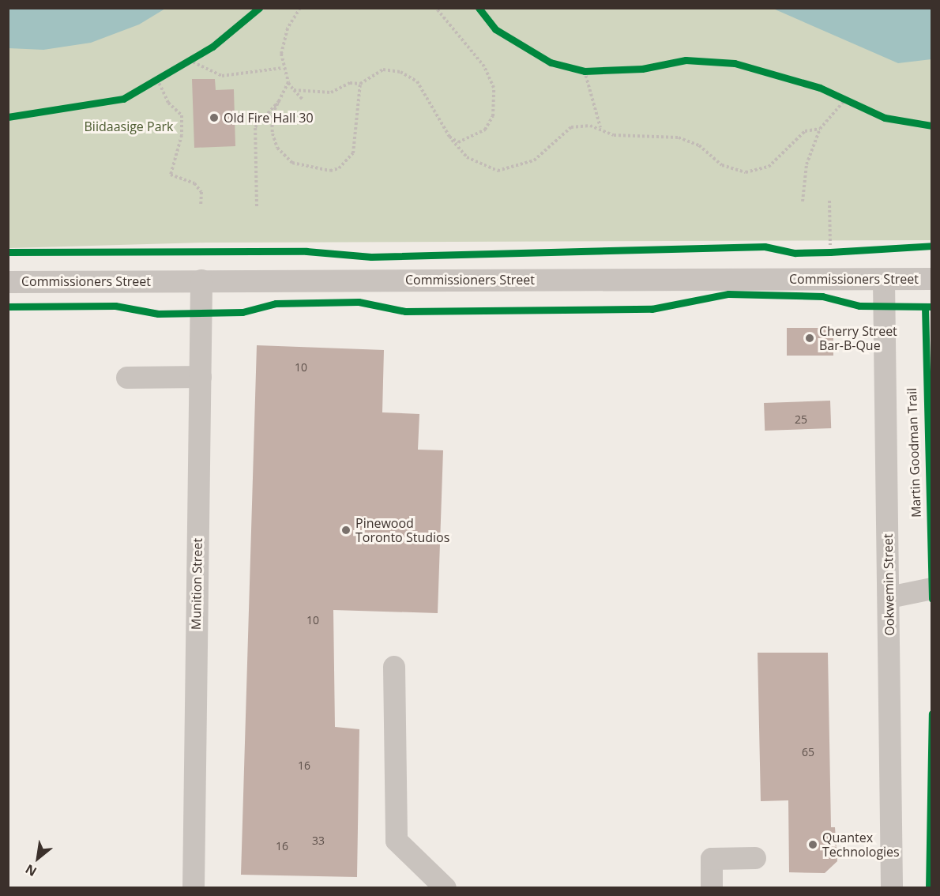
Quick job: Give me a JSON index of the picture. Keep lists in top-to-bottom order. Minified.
{"streets":{"street":["Commissioners Street","Munition Street","Ookwemin Street"],"cycle path":["Martin Goodman Trail"]},"crossings":[["Commissioners Street","Munition Street"],["Commissioners Street","Ookwemin Street"]],"parks":["Biidaasige Park"],"places":["Old Fire Hall 30","Cherry Street Bar-B-Que","Pinewood Toronto Studios","Quantex Technologies"],"house_numbers":["10","25","10","65","16","33","16"],"north":"bottom left"}
